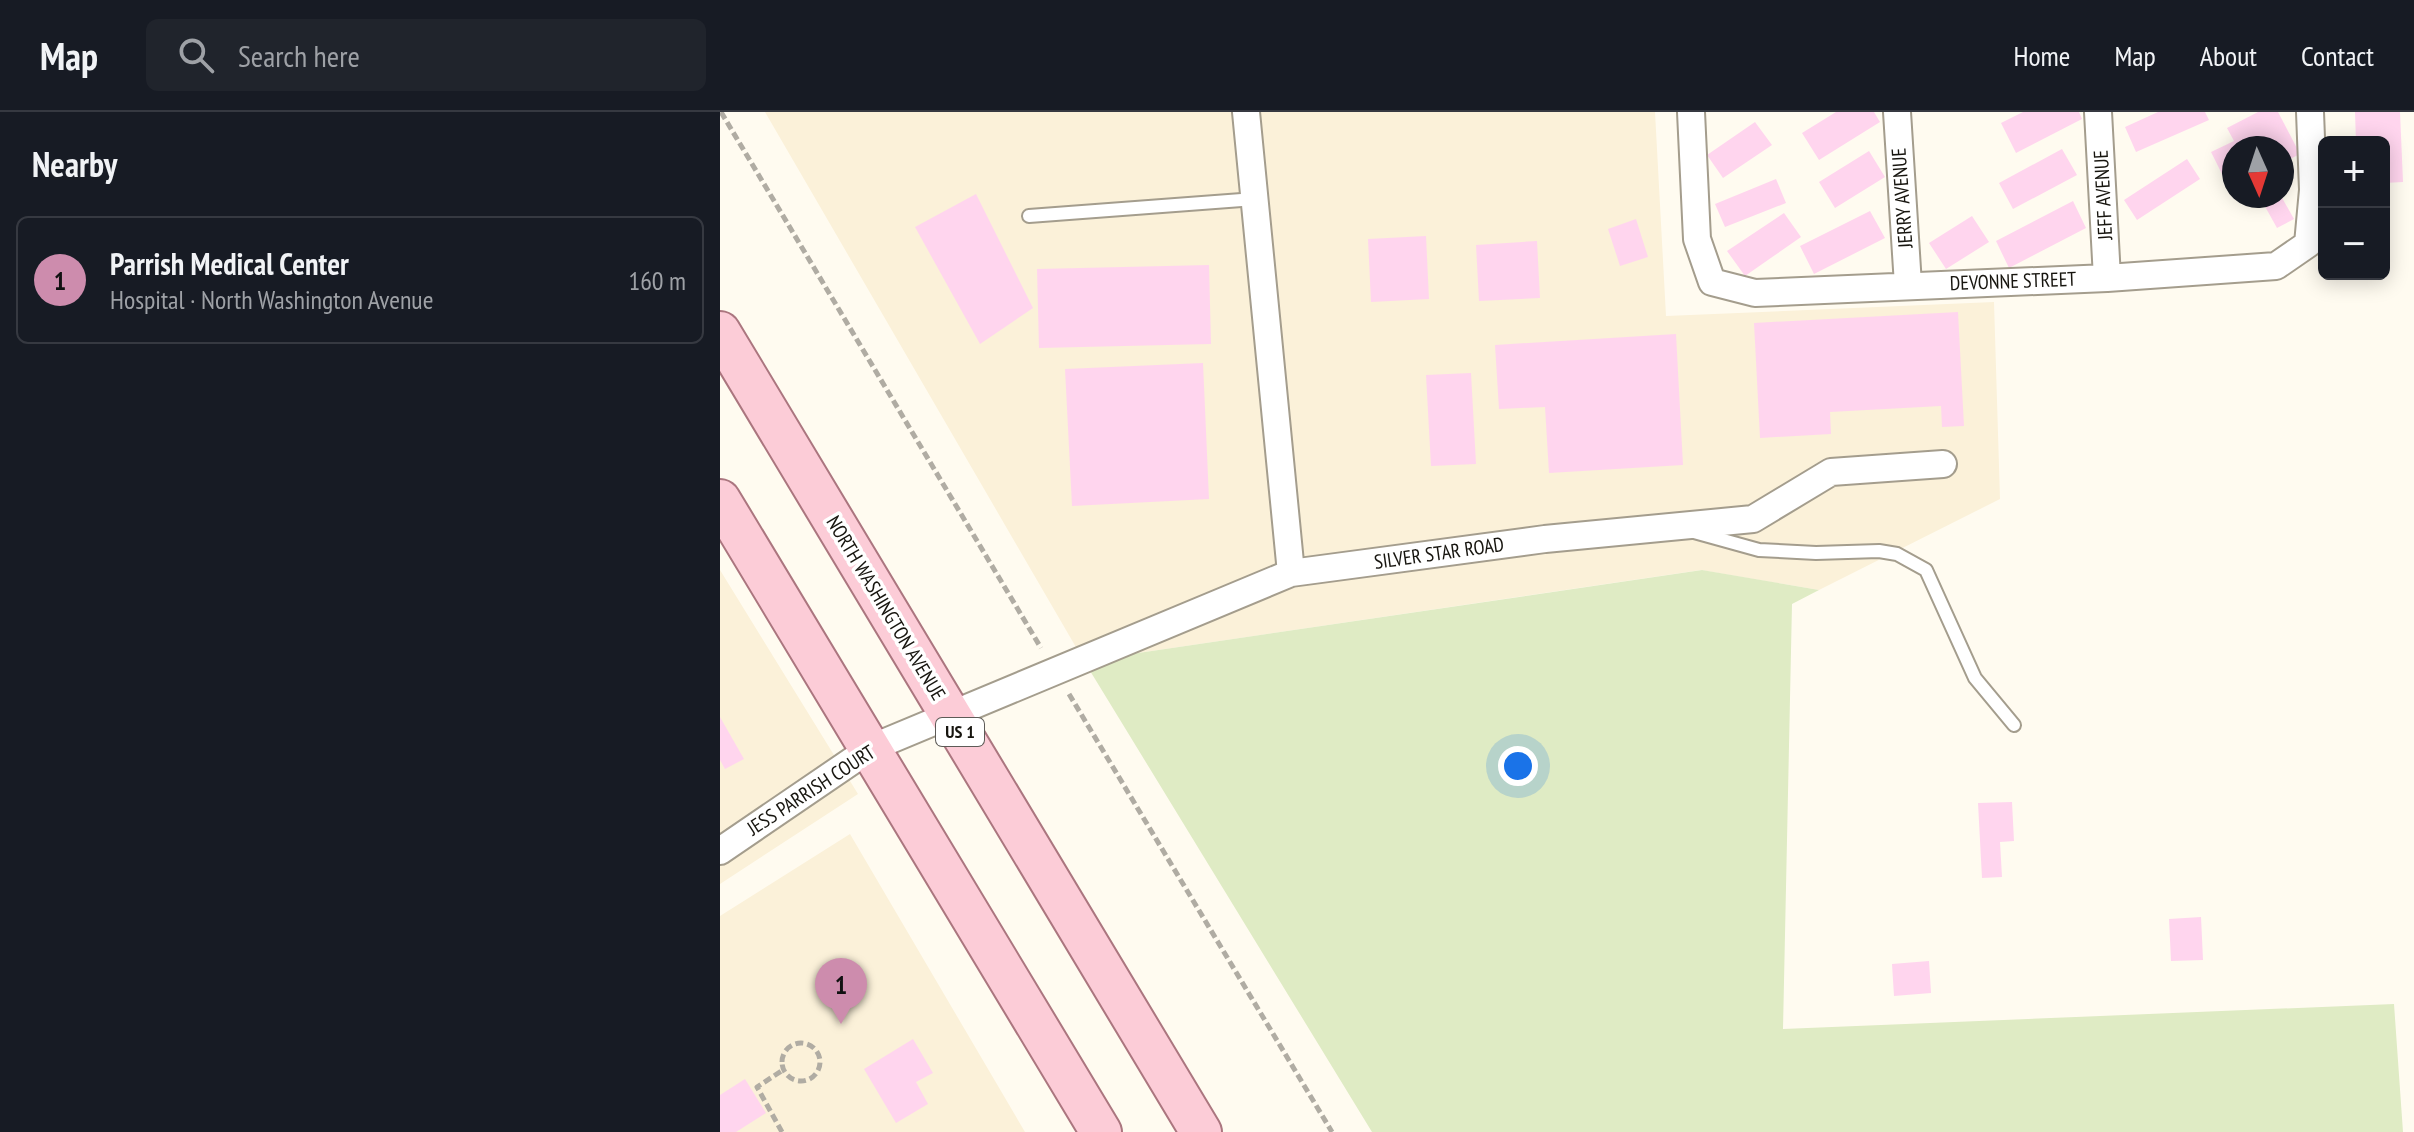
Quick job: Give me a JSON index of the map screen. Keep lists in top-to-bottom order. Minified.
{"streets":{"main road":["NORTH WASHINGTON AVENUE","US 1"],"street":["JEFF AVENUE","JERRY AVENUE","DEVONNE STREET","SILVER STAR ROAD","JESS PARRISH COURT"]},"crossings":[["JEFF AVENUE","DEVONNE STREET"],["JERRY AVENUE","DEVONNE STREET"],["SILVER STAR ROAD","NORTH WASHINGTON AVENUE"],["SILVER STAR ROAD","JESS PARRISH COURT"],["NORTH WASHINGTON AVENUE","JESS PARRISH COURT"]],"north":"bottom","page":{"header":"Map","search":"Search here","nav":["Home","Map","About","Contact"],"heading":"Nearby","map_buttons":["+","−"],"list":[{"mark":"1","name":"Parrish Medical Center","note":"Hospital · North Washington Avenue","value":"160 m"}],"pins":"1"}}
